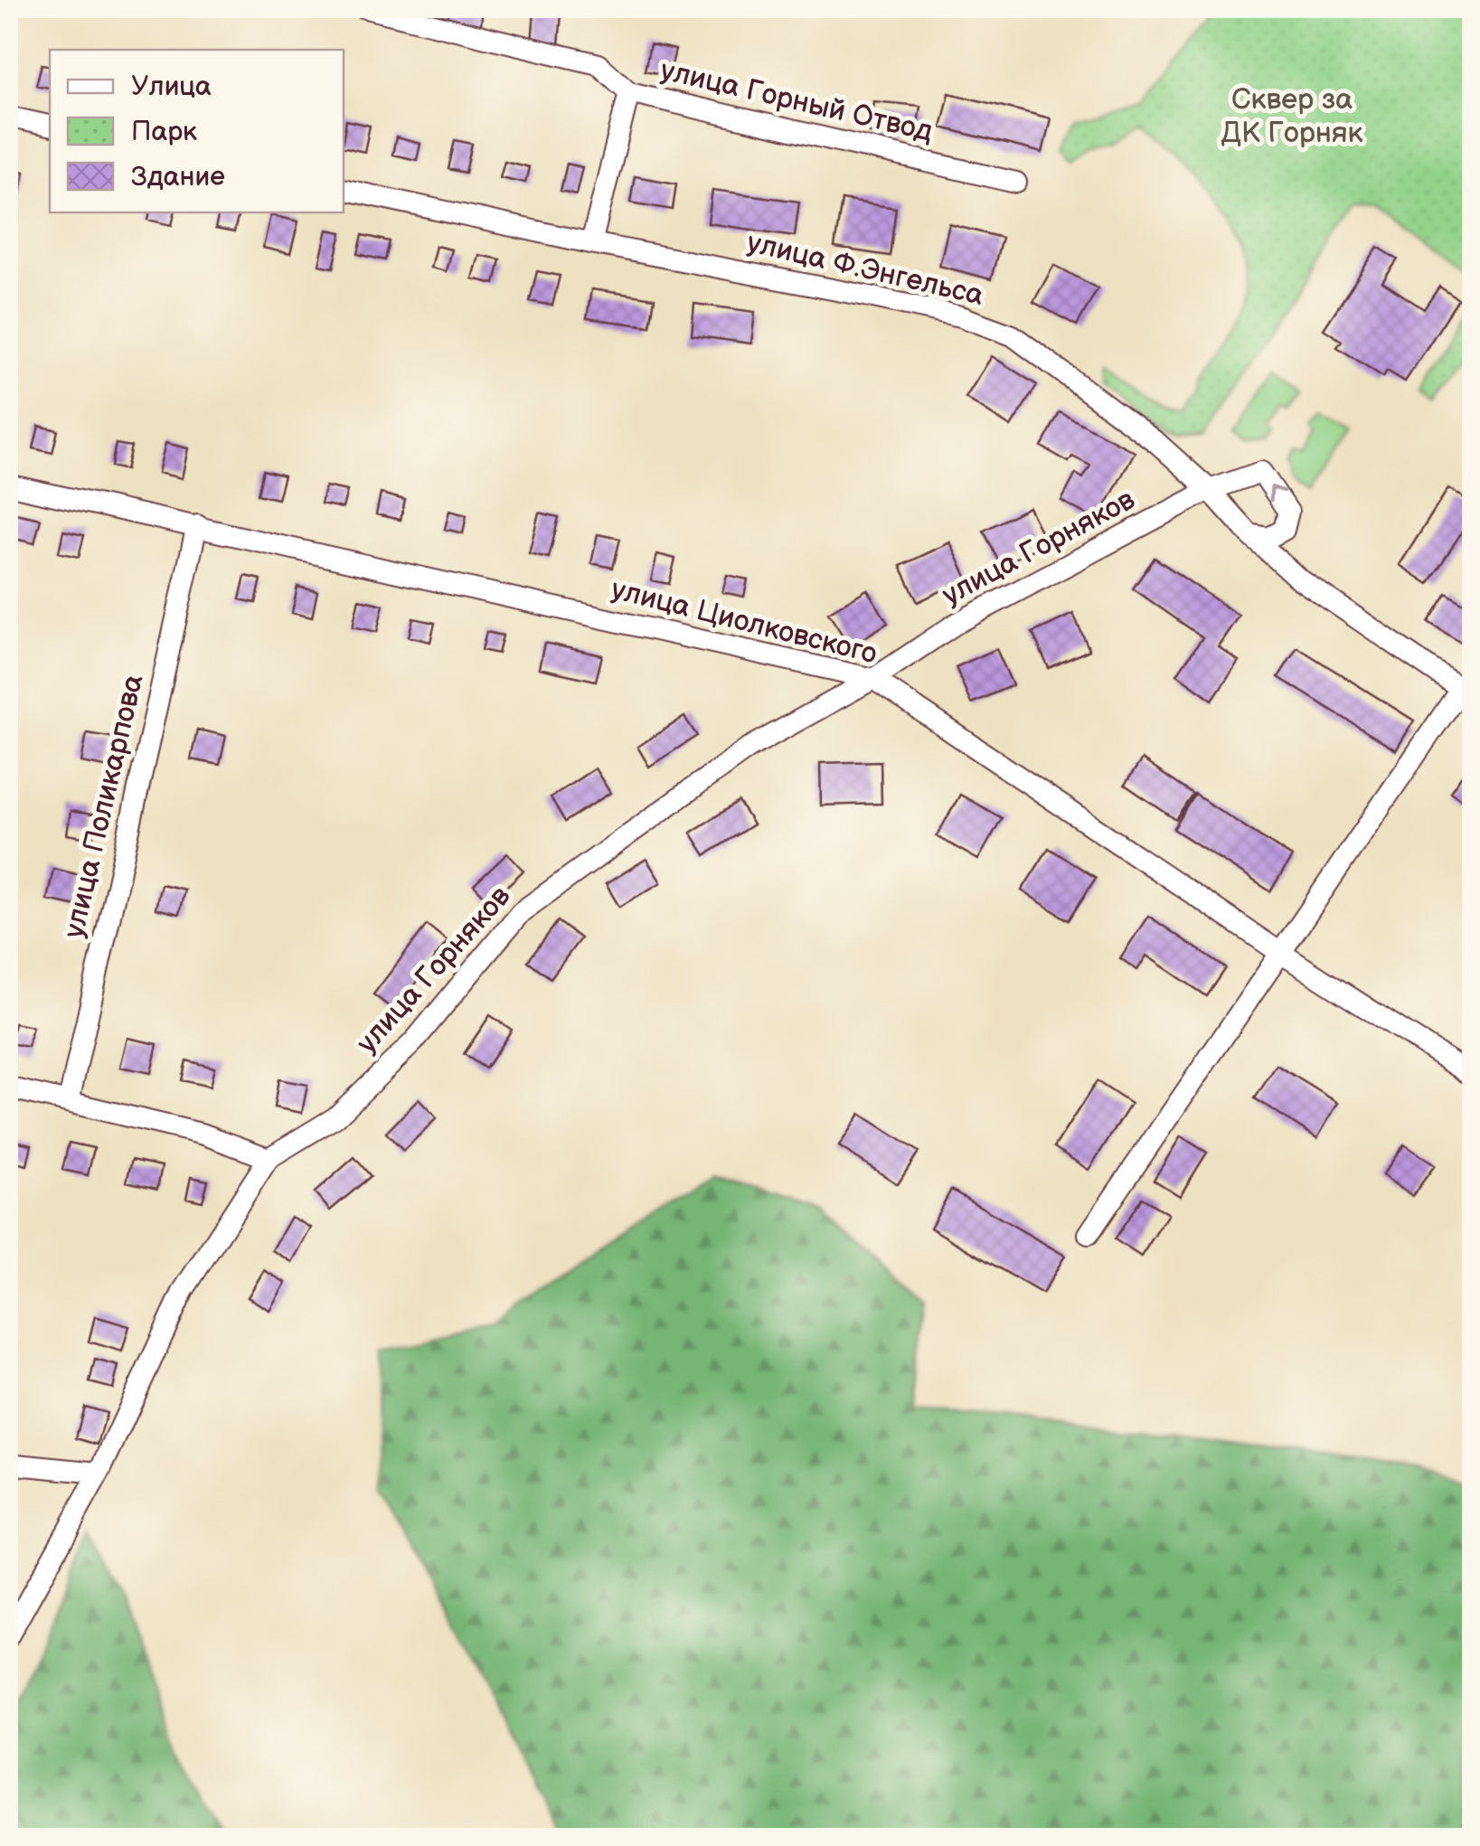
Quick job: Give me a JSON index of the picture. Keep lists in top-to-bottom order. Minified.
{"streets":{"street":["улица Горный Отвод","улица Ф.Энгельса","улица Горняков","улица Циолковского","улица Поликарпова"]},"crossings":[["улица Ф.Энгельса","улица Горняков"],["улица Горняков","улица Циолковского"],["улица Циолковского","улица Поликарпова"]],"parks":["Сквер за ДК Горняк"],"legend":["Улица","Парк","Здание"]}
